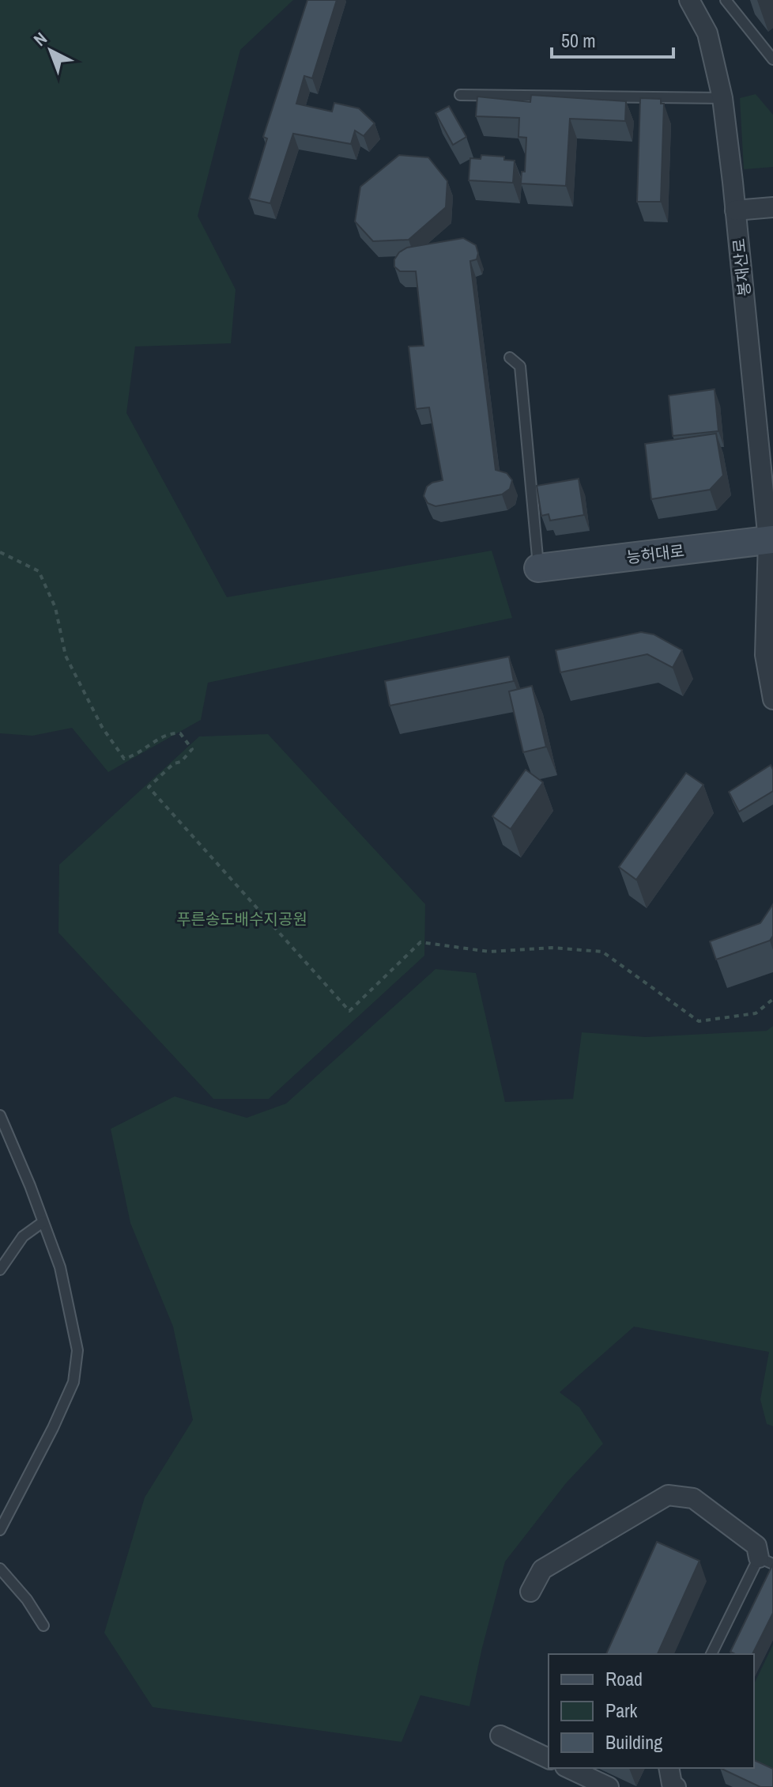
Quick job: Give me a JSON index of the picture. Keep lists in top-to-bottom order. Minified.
{"streets":{"main road":["능허대로"],"street":["봉재산로"]},"crossings":[["봉재산로","능허대로"]],"parks":["푸른송도배수지공원"],"legend":["Road","Park","Building"],"scale_bar":"50 m","north":"top left"}
